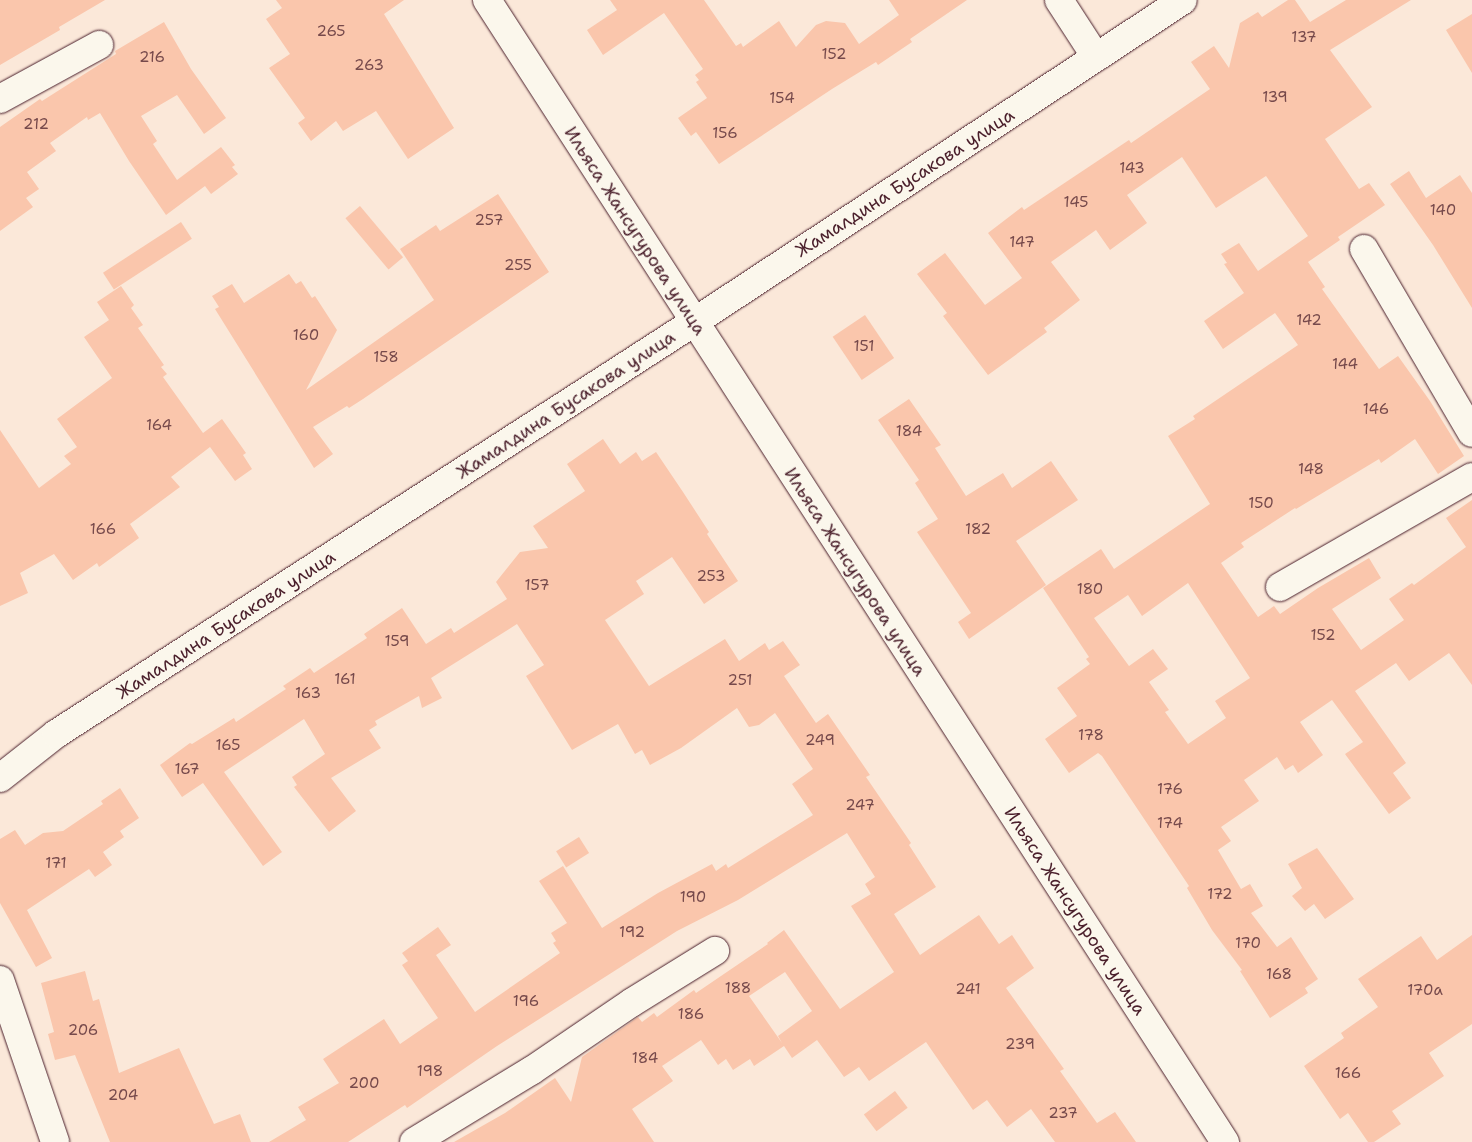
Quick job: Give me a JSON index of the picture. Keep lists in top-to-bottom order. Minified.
{"streets":{"street":["Жамалдина Бусакова улица","Ильяса Жансугурова улица"]},"crossings":[["Жамалдина Бусакова улица","Ильяса Жансугурова улица"]],"house_numbers":["265","137","152","216","263","139","154","212","156","143","145","140","257","147","255","142","160","151","158","144","146","164","184","148","150","166","182","253","157","180","152","159","161","251","163","178","249","165","167","176","247","174","171","172","190","192","170","168","188","241","170а","196","186","206","239","184","198","166","200","204","237"]}
